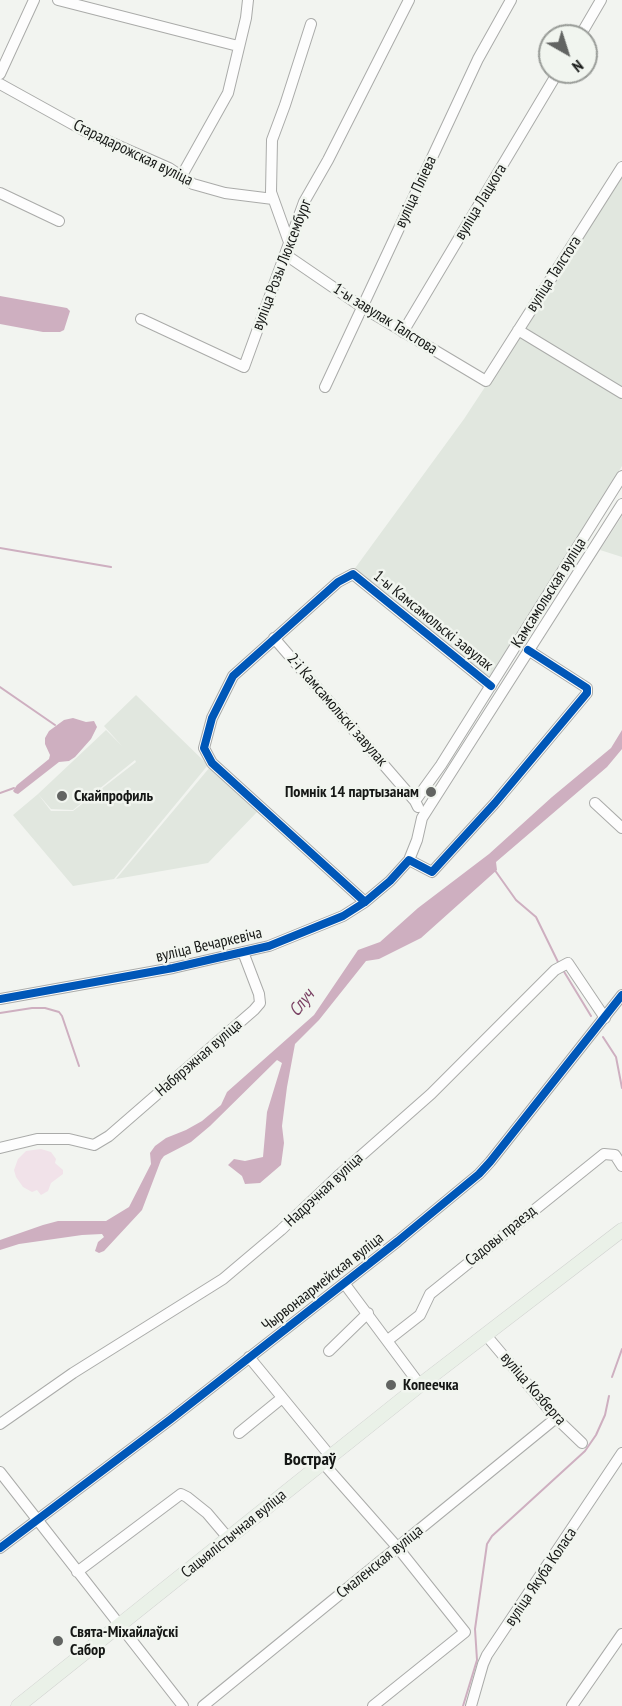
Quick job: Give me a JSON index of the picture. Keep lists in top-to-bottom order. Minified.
{"streets":{"main road":["Сацыялістычная вуліца"],"street":["Старадарожская вуліца","вуліца Пліева","вуліца Лацкога","вуліца Розы Люксембург","вуліца Талстога","1-ы завулак Талстова","Камсамольская вуліца","1-ы Камсамольскі завулак","2-і Камсамольскі завулак","вуліца Вечаркевіча","Набярэжная вуліца","Надрэчная вуліца","Садовы праезд","Чырвонаармейская вуліца","вуліца Козберга","Смаленская вуліца","вуліца Якуба Коласа"]},"crossings":[["вуліца Пліева","1-ы завулак Талстова"],["вуліца Лацкога","1-ы завулак Талстова"],["вуліца Розы Люксембург","1-ы завулак Талстова"],["вуліца Талстога","1-ы завулак Талстова"],["Камсамольская вуліца","1-ы Камсамольскі завулак"],["Камсамольская вуліца","2-і Камсамольскі завулак"],["Камсамольская вуліца","вуліца Вечаркевіча"],["1-ы Камсамольскі завулак","2-і Камсамольскі завулак"],["2-і Камсамольскі завулак","вуліца Вечаркевіча"],["вуліца Вечаркевіча","Набярэжная вуліца"],["Надрэчная вуліца","Чырвонаармейская вуліца"],["вуліца Козберга","Сацыялістычная вуліца"],["вуліца Козберга","Смаленская вуліца"]],"districts":["Востраў"],"water":["Случ"],"places":["Помнік 14 партызанам","Скайпрофиль","Копеечка","Свята-Міхайлаўскі Сабор"],"north":"bottom right"}
